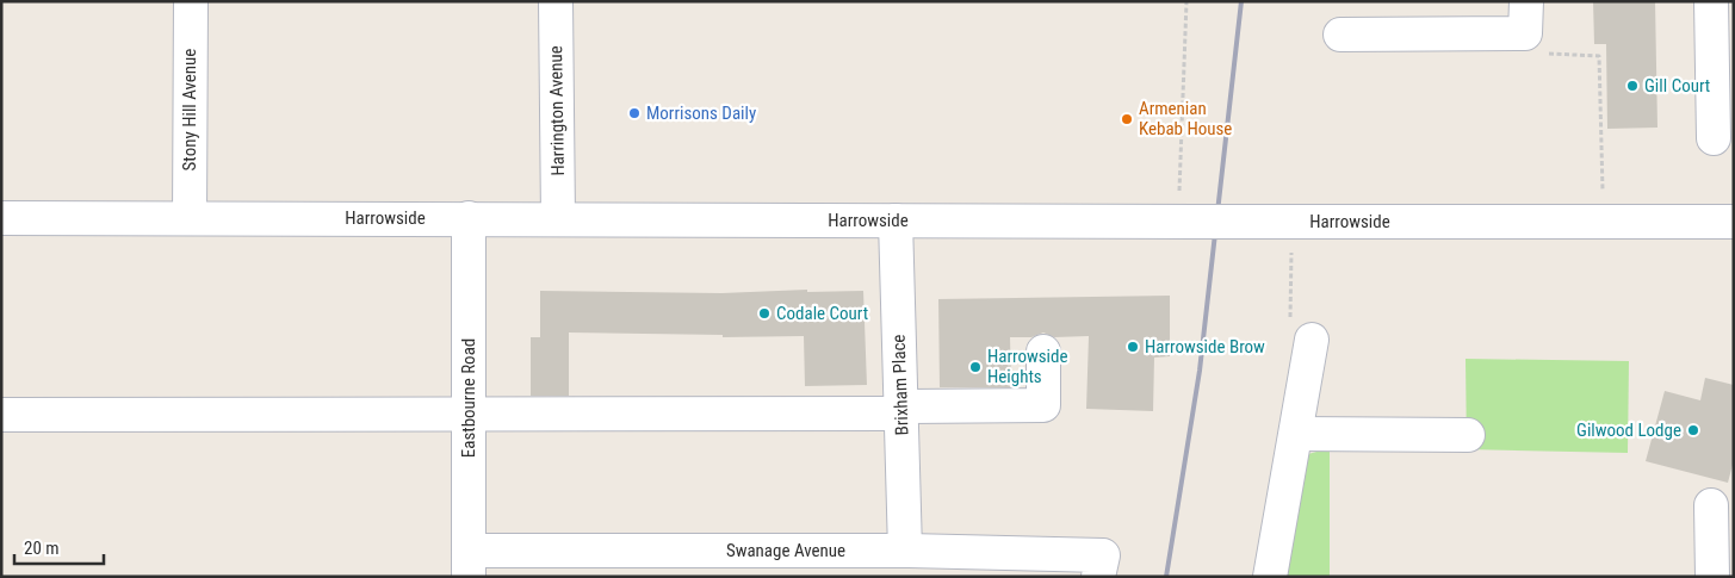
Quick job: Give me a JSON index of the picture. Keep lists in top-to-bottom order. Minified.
{"streets":{"street":["Stony Hill Avenue","Harrington Avenue","Harrowside","Brixham Place","Eastbourne Road","Swanage Avenue"]},"crossings":[["Stony Hill Avenue","Harrowside"],["Harrington Avenue","Harrowside"],["Harrowside","Brixham Place"],["Harrowside","Eastbourne Road"],["Brixham Place","Swanage Avenue"],["Eastbourne Road","Swanage Avenue"]],"places":["Gill Court","Morrisons Daily","Armenian Kebab House","Codale Court","Harrowside Brow","Harrowside Heights","Gilwood Lodge"],"scale_bar":"20 m"}
